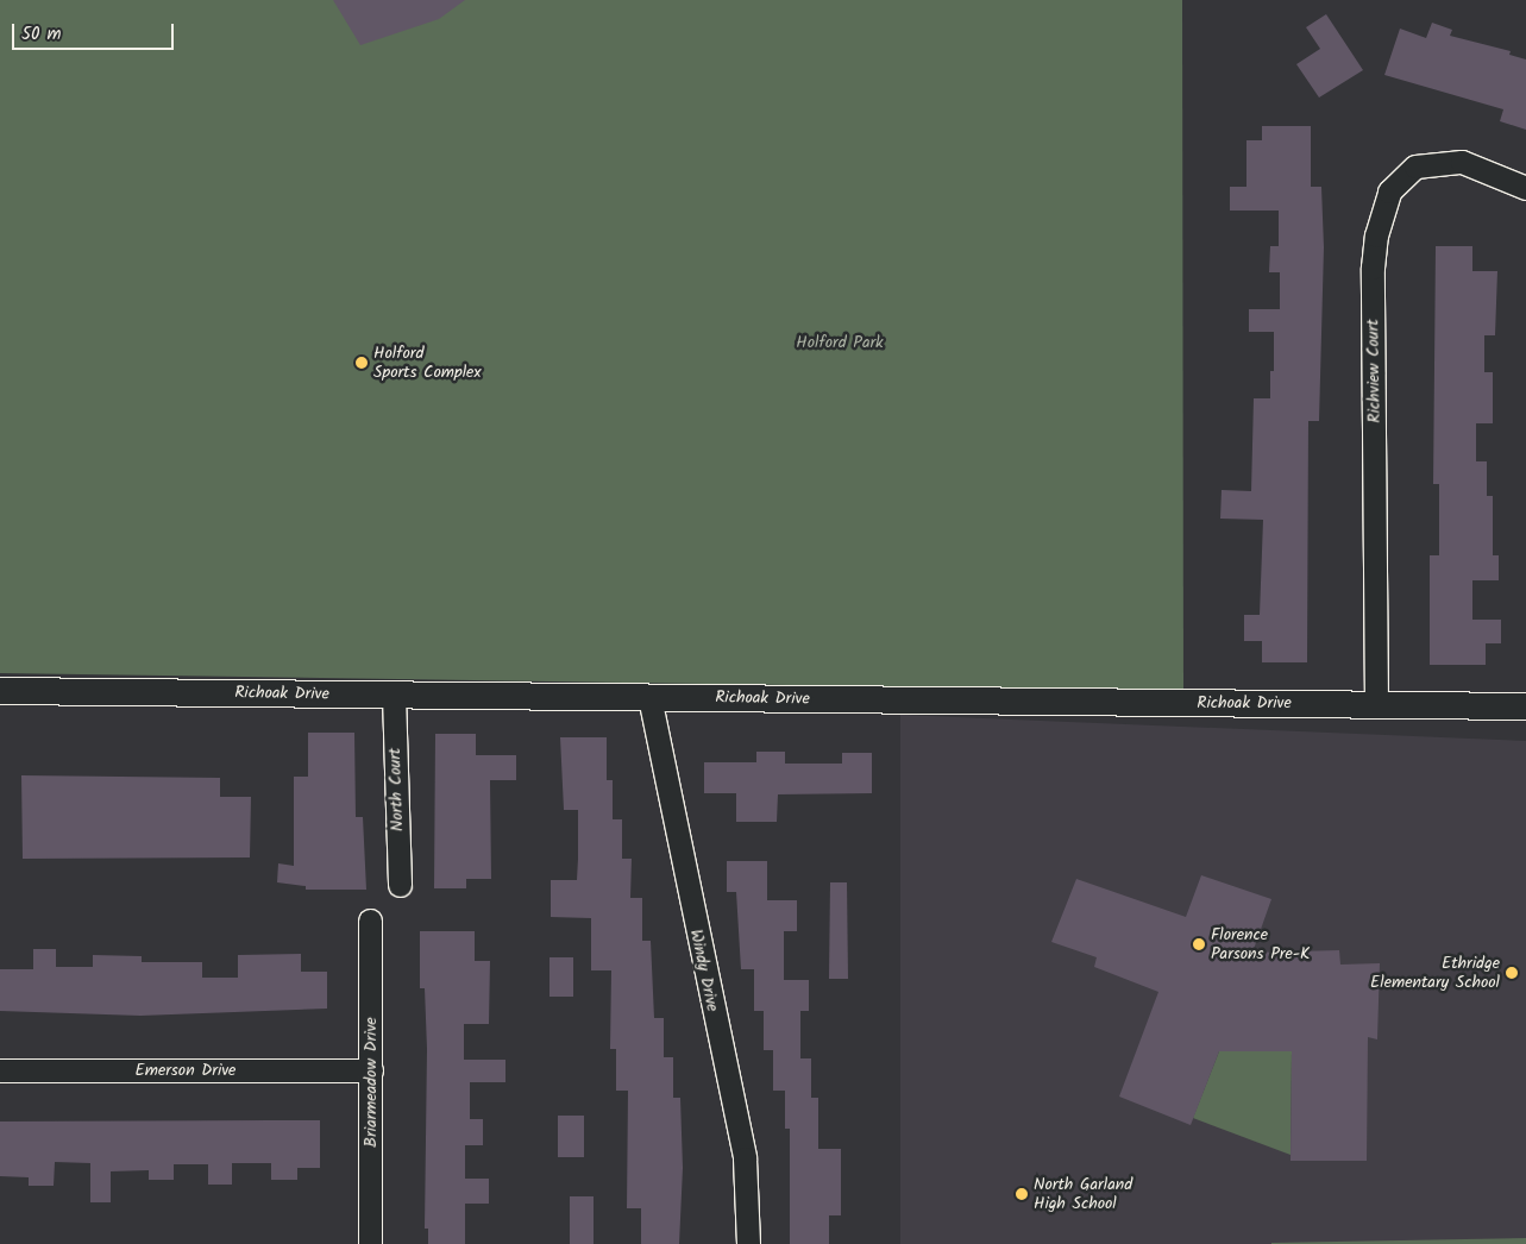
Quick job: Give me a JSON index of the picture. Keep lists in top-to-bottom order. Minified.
{"streets":{"street":["Richview Court","Richoak Drive","North Court","Windy Drive","Emerson Drive","Briarmeadow Drive"]},"crossings":[["Richview Court","Richoak Drive"],["Richoak Drive","North Court"],["Richoak Drive","Windy Drive"],["Emerson Drive","Briarmeadow Drive"]],"parks":["Holford Park"],"places":["Holford Sports Complex","Florence Parsons Pre-K","Ethridge Elementary School","North Garland High School"],"scale_bar":"50 m"}
